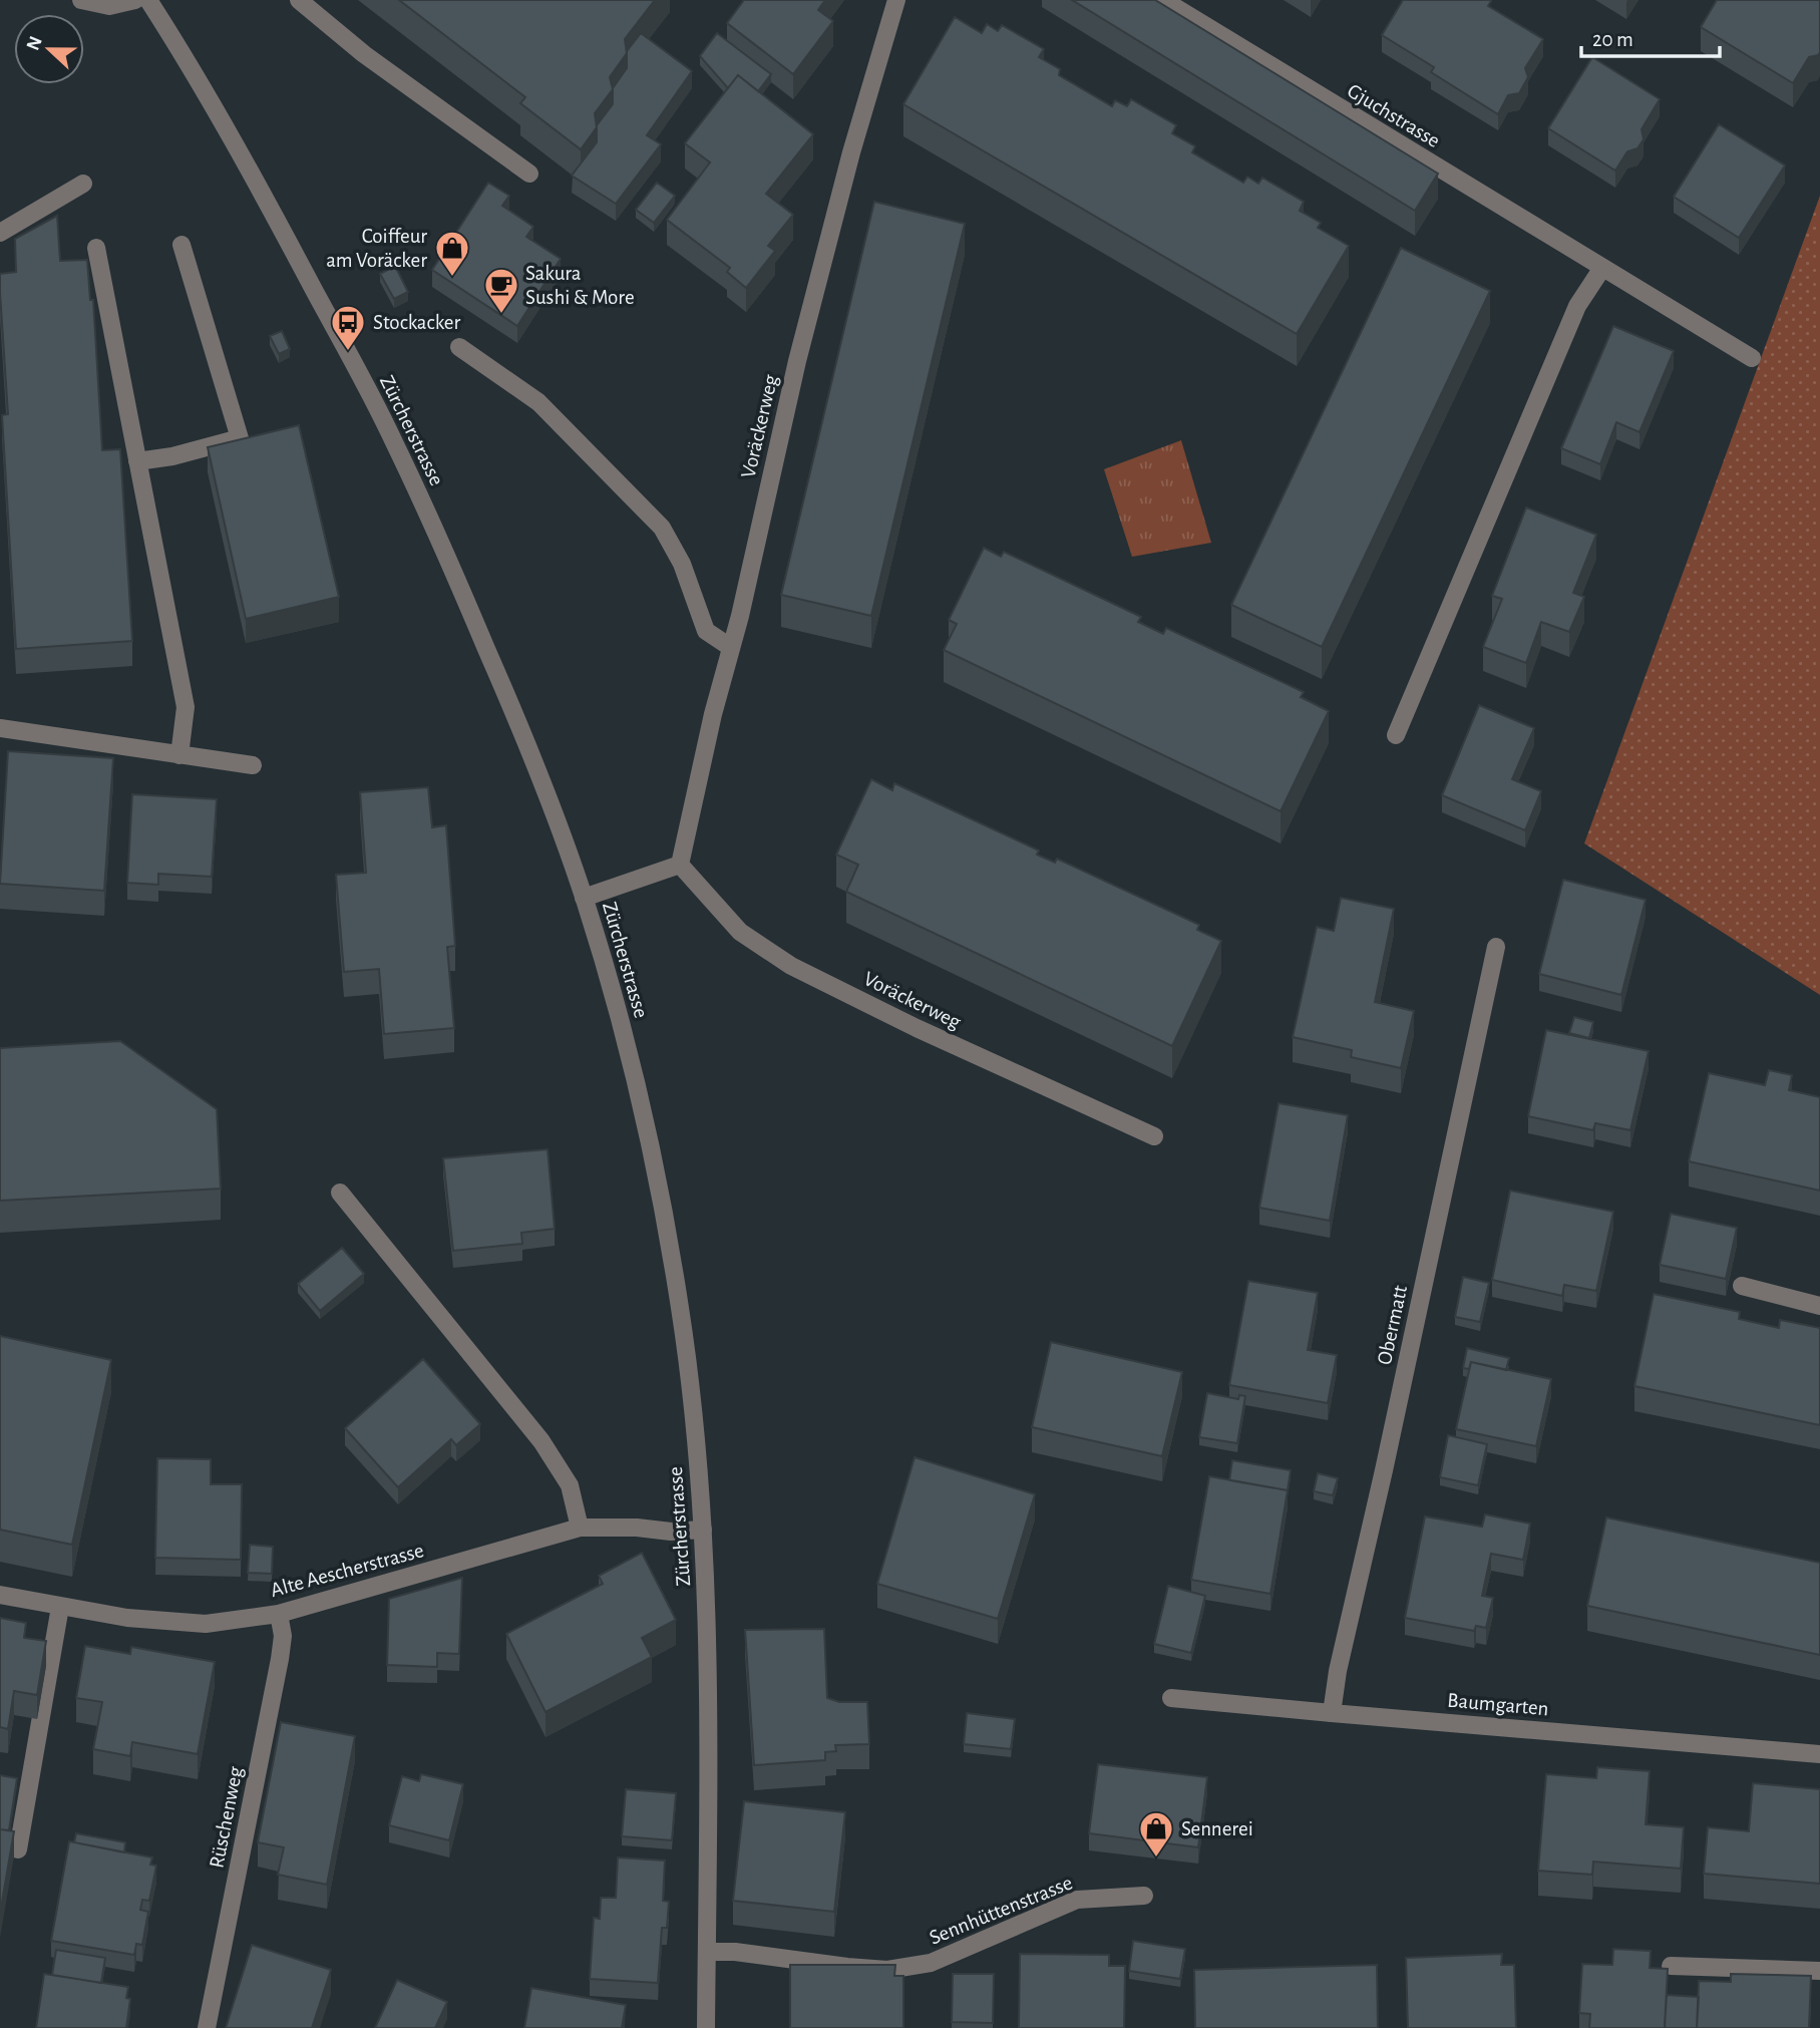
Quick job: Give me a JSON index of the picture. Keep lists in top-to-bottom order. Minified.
{"streets":{"street":["Gjuchstrasse","Voräckerweg","Zürcherstrasse","Obermatt","Alte Aescherstrasse","Baumgarten","Rüschenweg","Sennhüttenstrasse"]},"crossings":[["Zürcherstrasse","Alte Aescherstrasse"],["Zürcherstrasse","Sennhüttenstrasse"],["Obermatt","Baumgarten"],["Alte Aescherstrasse","Rüschenweg"]],"places":{"shop":["Coiffeur am Voräcker","Sennerei"],"cafe":["Sakura Sushi & More"],"bus stop":["Stockacker"]},"scale_bar":"20 m","north":"left"}
